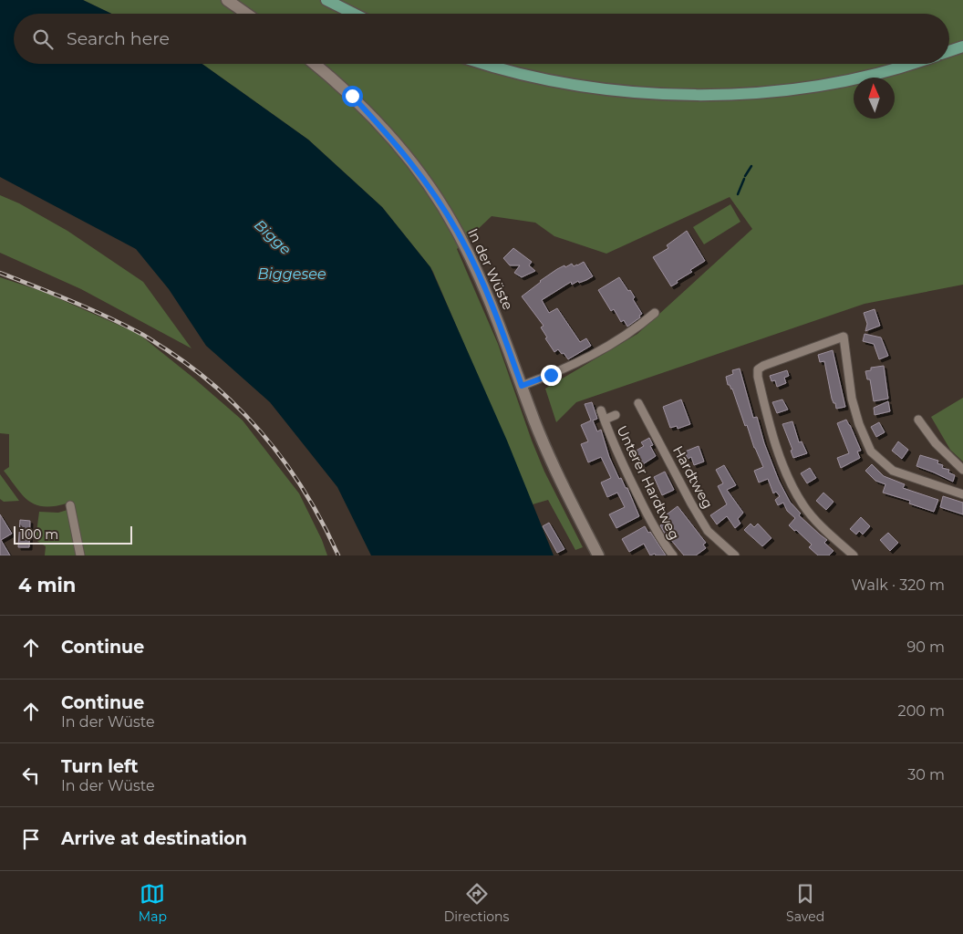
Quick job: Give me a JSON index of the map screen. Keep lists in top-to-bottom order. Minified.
{"streets":{"main road":["In der Wüste"],"street":["Hardtweg","Unterer Hardtweg"]},"water":["Bigge","Biggesee"],"scale_bar":"100 m","north":"top","page":{"search":"Search here","scale":"100 m","heading":["4 min","Walk · 320 m"],"list":[["Continue","90 m"],["Continue","In der Wüste","200 m"],["Turn left","In der Wüste","30 m"],"Arrive at destination"],"nav":["Map","Directions","Saved"]}}
